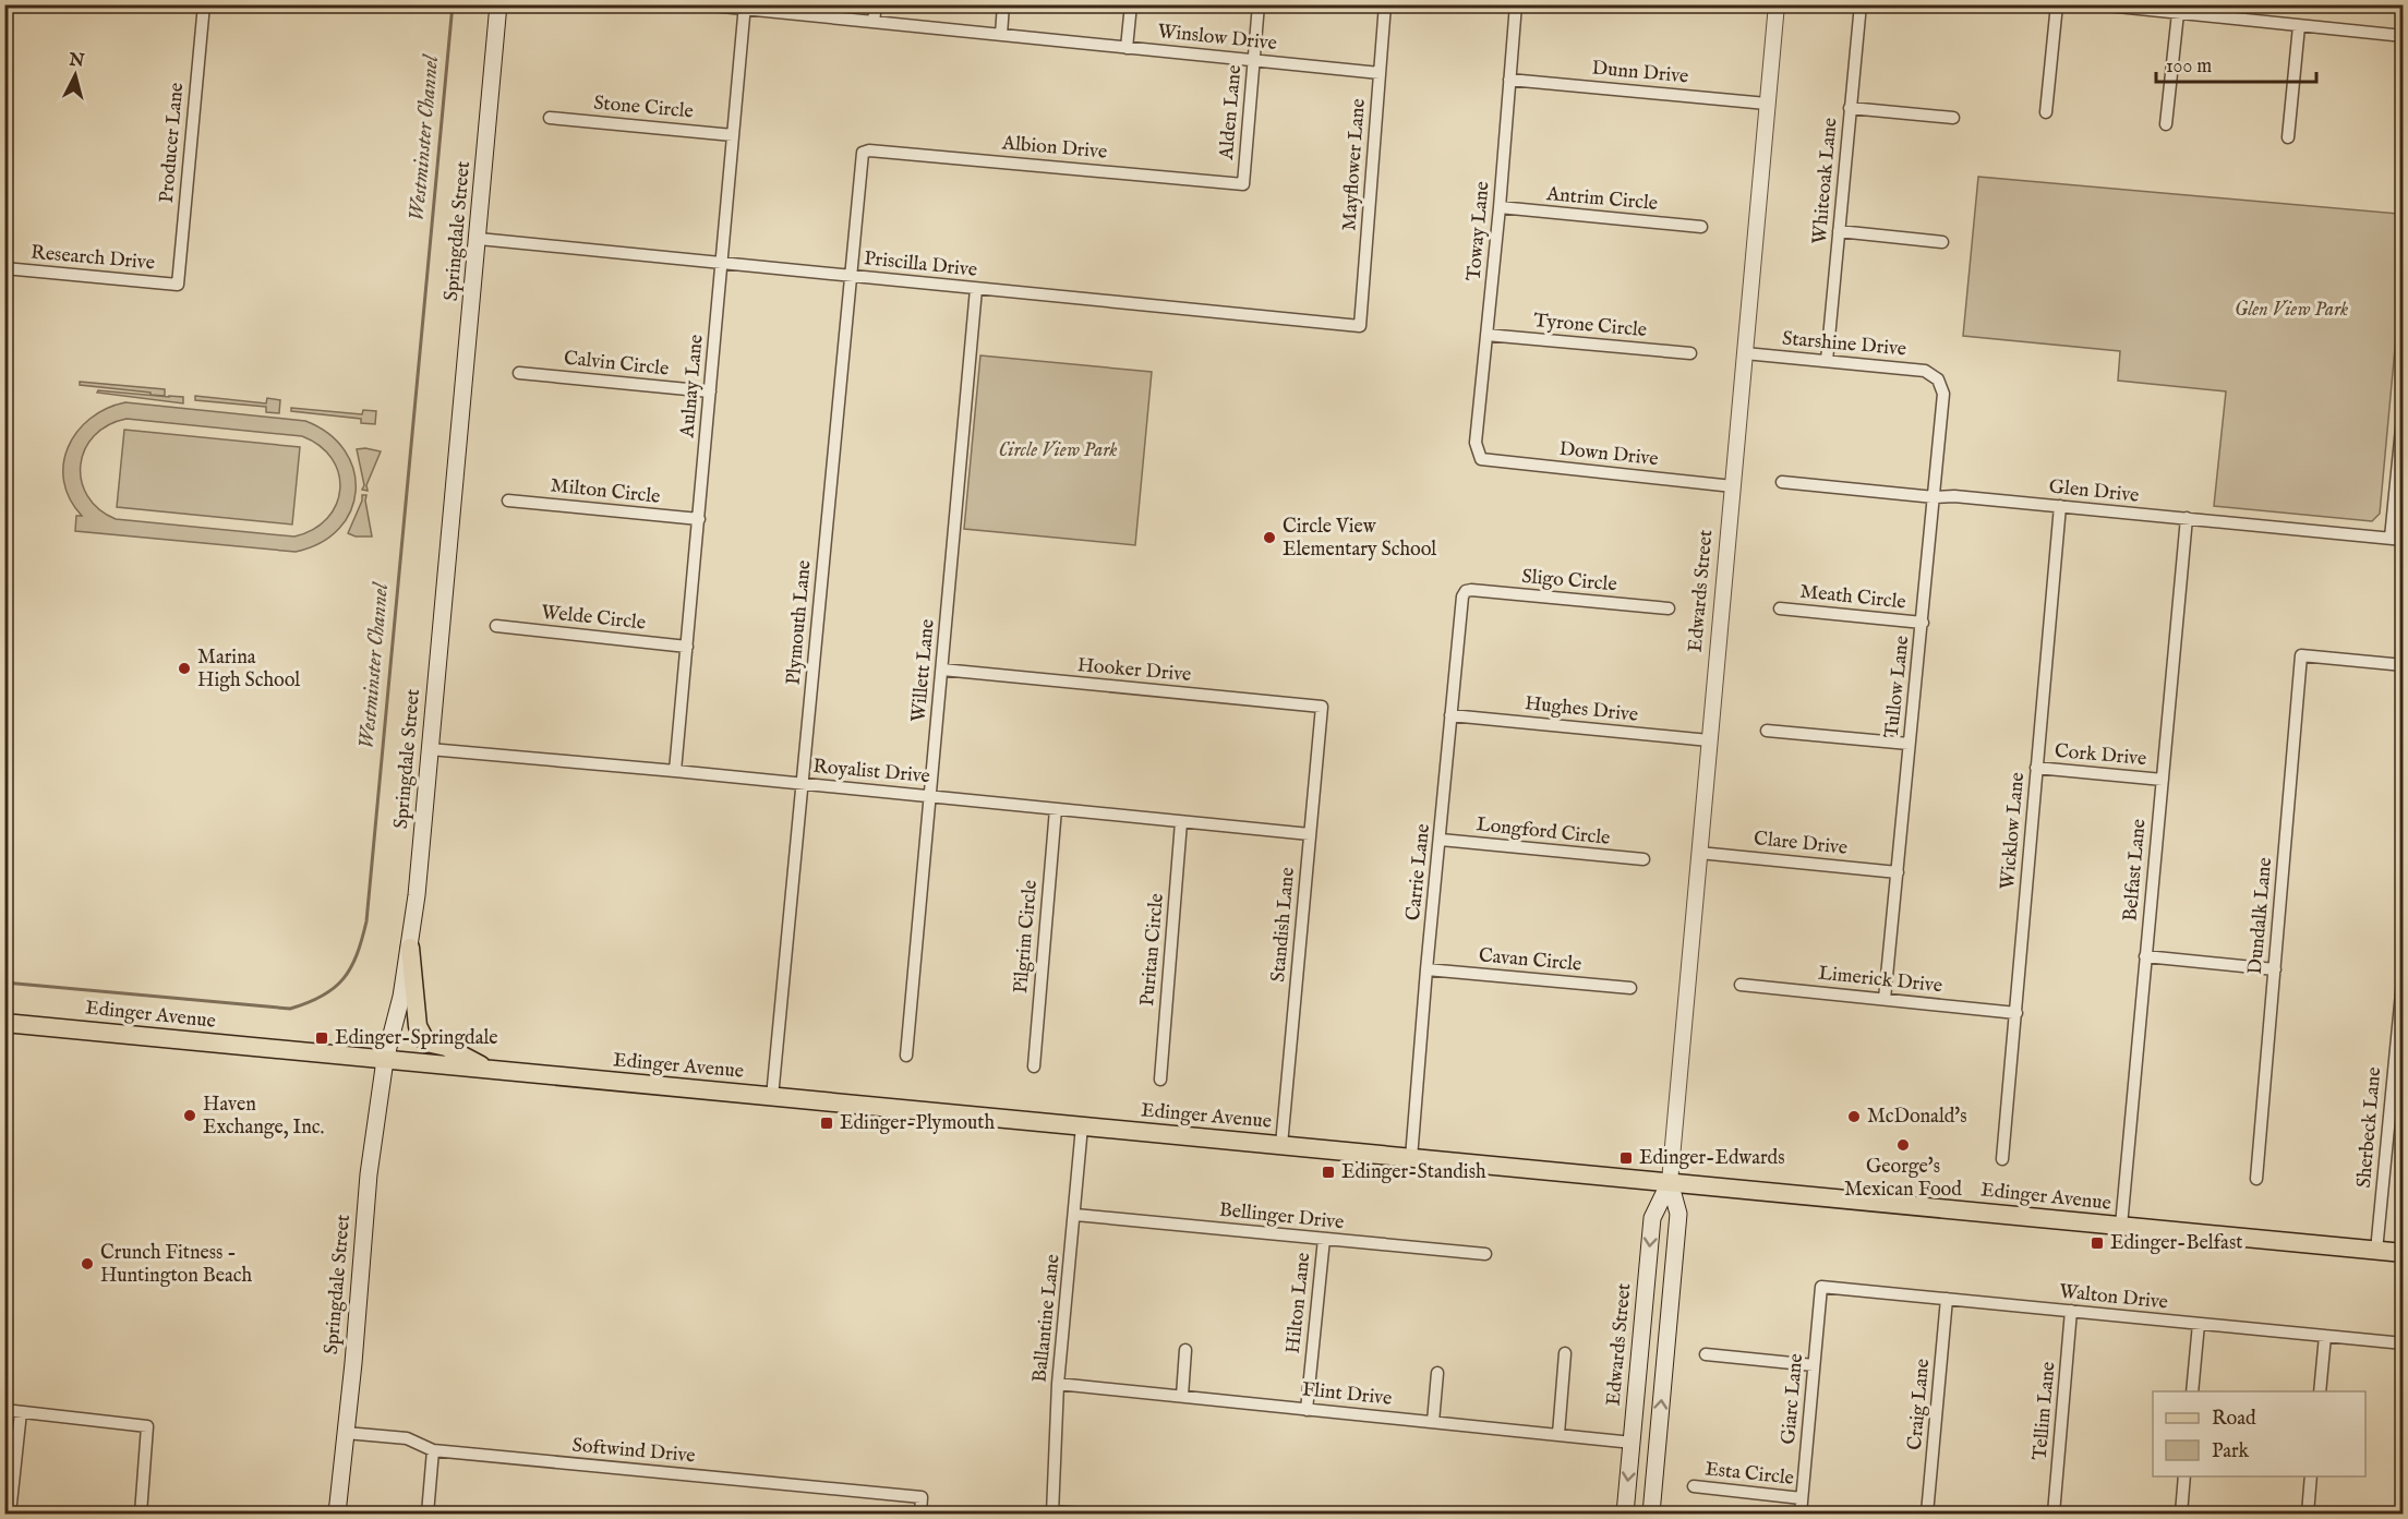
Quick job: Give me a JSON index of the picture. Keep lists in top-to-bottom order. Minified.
{"streets":{"main road":["Springdale Street","Edwards Street","Edinger Avenue"],"street":["Winslow Drive","Dunn Drive","Stone Circle","Alden Lane","Producer Lane","Albion Drive","Mayflower Lane","Whiteoak Lane","Antrim Circle","Toway Lane","Research Drive","Priscilla Drive","Tyrone Circle","Starshine Drive","Calvin Circle","Aulnay Lane","Down Drive","Milton Circle","Glen Drive","Sligo Circle","Meath Circle","Welde Circle","Plymouth Lane","Willett Lane","Hooker Drive","Tullow Lane","Hughes Drive","Cork Drive","Royalist Drive","Wicklow Lane","Longford Circle","Clare Drive","Belfast Lane","Carrie Lane","Dundalk Lane","Standish Lane","Pilgrim Circle","Puritan Circle","Cavan Circle","Limerick Drive","Sherbeck Lane","Bellinger Drive","Walton Drive","Hilton Lane","Ballantine Lane","Flint Drive","Giarc Lane","Craig Lane","Tellim Lane","Softwind Drive","Esta Circle"]},"crossings":[["Winslow Drive","Alden Lane"],["Winslow Drive","Mayflower Lane"],["Winslow Drive","Aulnay Lane"],["Dunn Drive","Toway Lane"],["Dunn Drive","Edwards Street"],["Stone Circle","Aulnay Lane"],["Alden Lane","Albion Drive"],["Producer Lane","Research Drive"],["Albion Drive","Plymouth Lane"],["Mayflower Lane","Priscilla Drive"],["Whiteoak Lane","Starshine Drive"],["Antrim Circle","Toway Lane"],["Springdale Street","Priscilla Drive"],["Springdale Street","Royalist Drive"],["Springdale Street","Edinger Avenue"],["Springdale Street","Softwind Drive"],["Toway Lane","Tyrone Circle"],["Toway Lane","Down Drive"],["Priscilla Drive","Aulnay Lane"],["Priscilla Drive","Plymouth Lane"],["Priscilla Drive","Willett Lane"],["Starshine Drive","Edwards Street"],["Starshine Drive","Tullow Lane"],["Calvin Circle","Aulnay Lane"],["Aulnay Lane","Milton Circle"],["Aulnay Lane","Welde Circle"],["Aulnay Lane","Royalist Drive"],["Down Drive","Edwards Street"],["Glen Drive","Tullow Lane"],["Glen Drive","Wicklow Lane"],["Glen Drive","Belfast Lane"],["Sligo Circle","Carrie Lane"],["Edwards Street","Hughes Drive"],["Edwards Street","Clare Drive"],["Edwards Street","Edinger Avenue"],["Edwards Street","Flint Drive"],["Meath Circle","Tullow Lane"],["Plymouth Lane","Royalist Drive"],["Plymouth Lane","Edinger Avenue"],["Willett Lane","Hooker Drive"],["Willett Lane","Royalist Drive"],["Hooker Drive","Standish Lane"],["Tullow Lane","Clare Drive"],["Tullow Lane","Limerick Drive"],["Hughes Drive","Carrie Lane"],["Cork Drive","Wicklow Lane"],["Cork Drive","Belfast Lane"],["Royalist Drive","Standish Lane"],["Royalist Drive","Pilgrim Circle"],["Royalist Drive","Puritan Circle"],["Wicklow Lane","Limerick Drive"],["Longford Circle","Carrie Lane"],["Belfast Lane","Edinger Avenue"],["Carrie Lane","Cavan Circle"],["Carrie Lane","Edinger Avenue"],["Standish Lane","Edinger Avenue"],["Edinger Avenue","Sherbeck Lane"],["Edinger Avenue","Ballantine Lane"],["Bellinger Drive","Hilton Lane"],["Bellinger Drive","Ballantine Lane"],["Walton Drive","Giarc Lane"],["Walton Drive","Craig Lane"],["Walton Drive","Tellim Lane"],["Hilton Lane","Flint Drive"],["Ballantine Lane","Flint Drive"],["Giarc Lane","Esta Circle"]],"water":["Westminster Channel"],"parks":["Glen View Park","Circle View Park"],"places":{"other":["Circle View Elementary School","Marina High School","Haven Exchange, Inc.","McDonald's","George's Mexican Food","Crunch Fitness - Huntington Beach"],"transit":["Edinger-Springdale","Edinger-Plymouth","Edinger-Edwards","Edinger-Standish","Edinger-Belfast"]},"legend":["Road","Park"],"scale_bar":"100 m","north":"top"}
